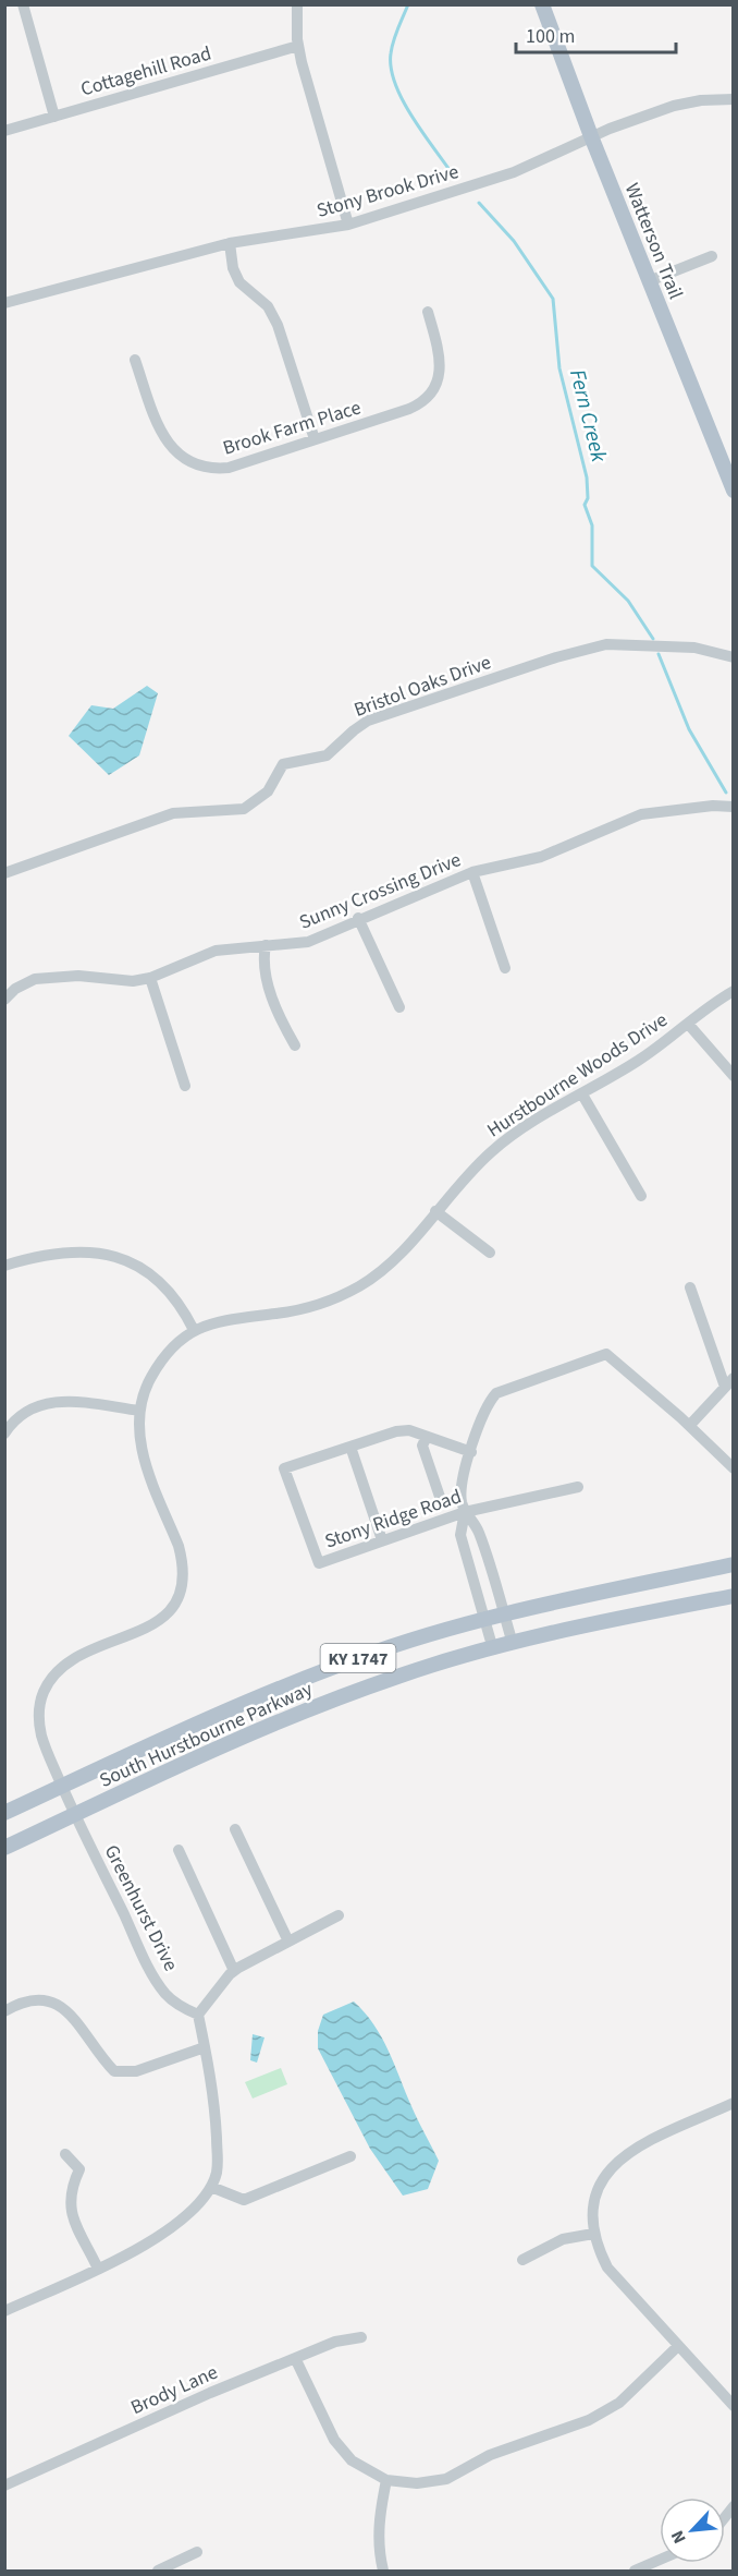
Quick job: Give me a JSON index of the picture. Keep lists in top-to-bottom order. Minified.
{"streets":{"main road":["Watterson Trail","KY 1747","South Hurstbourne Parkway"],"street":["Cottagehill Road","Stony Brook Drive","Brook Farm Place","Bristol Oaks Drive","Sunny Crossing Drive","Hurstbourne Woods Drive","Stony Ridge Road","Greenhurst Drive","Brody Lane"]},"crossings":[["Stony Brook Drive","Watterson Trail"],["Hurstbourne Woods Drive","South Hurstbourne Parkway"],["Hurstbourne Woods Drive","Greenhurst Drive"],["South Hurstbourne Parkway","Greenhurst Drive"]],"water":["Fern Creek"],"scale_bar":"100 m","north":"bottom left"}
